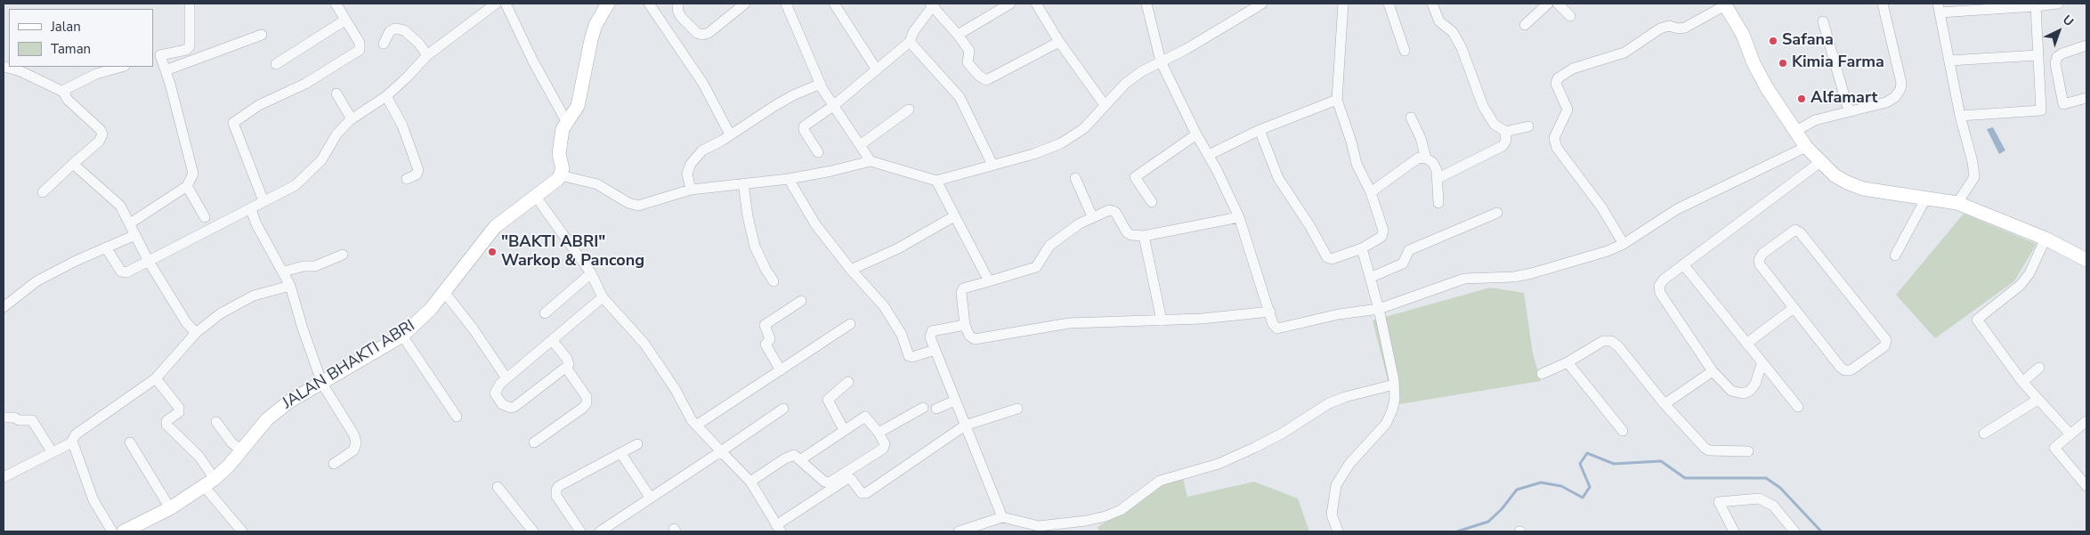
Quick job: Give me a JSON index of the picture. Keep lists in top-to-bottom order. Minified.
{"streets":{"street":["JALAN BHAKTI ABRI"]},"places":["Safana","Kimia Farma","Alfamart","\"BAKTI ABRI\" Warkop & Pancong"],"legend":["Jalan","Taman"],"north":"top right"}
